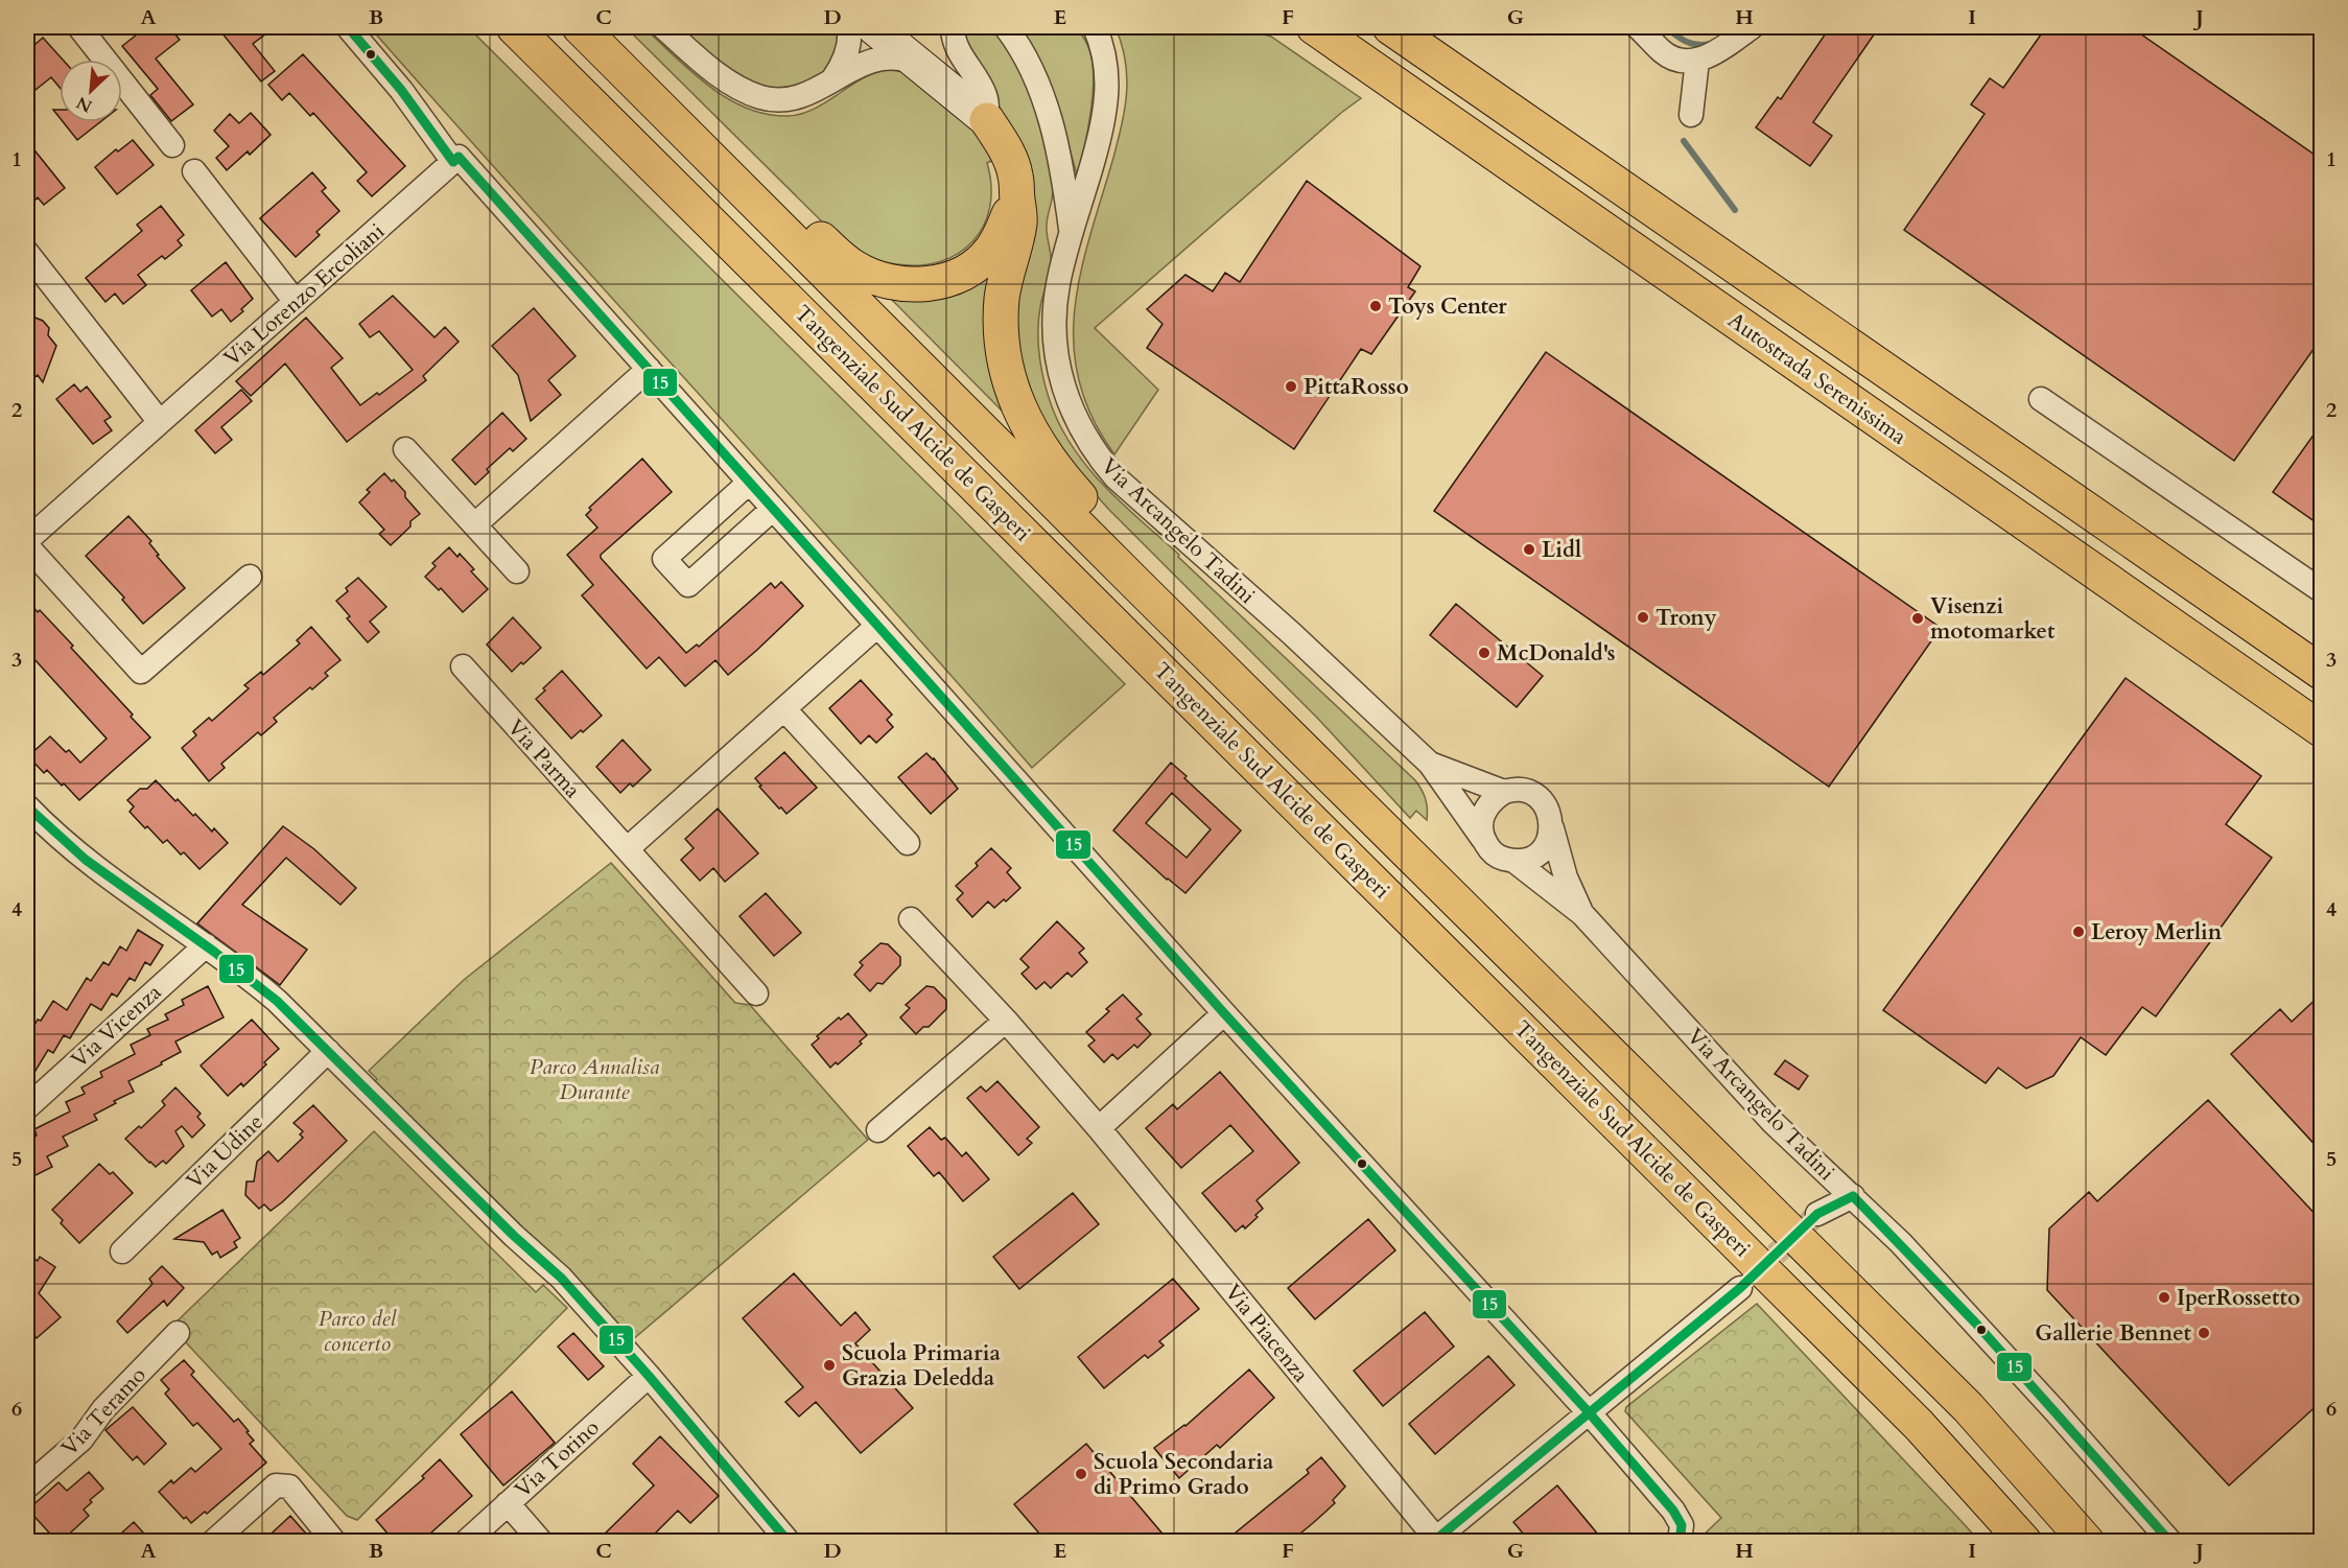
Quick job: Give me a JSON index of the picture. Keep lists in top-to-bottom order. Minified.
{"streets":{"highway":["Autostrada Serenissima","Tangenziale Sud Alcide de Gasperi"],"street":["Via Lorenzo Ercoliani","Via Arcangelo Tadini","Via Parma","Via Vicenza","Via Udine","Via Piacenza","Via Teramo","Via Torino"]},"parks":["Parco Annalisa Durante","Parco del concerto"],"places":["Toys Center","PittaRosso","Lidl","Trony","Visenzi motomarket","McDonald's","Leroy Merlin","IperRossetto","Gallerie Bennet","Scuola Primaria Grazia Deledda","Scuola Secondaria di Primo Grado"],"lines":["transit line 15"],"north":"bottom left","grid":{"columns":["A","B","C","D","E","F","G","H","I","J"],"rows":["1","2","3","4","5","6"]}}
